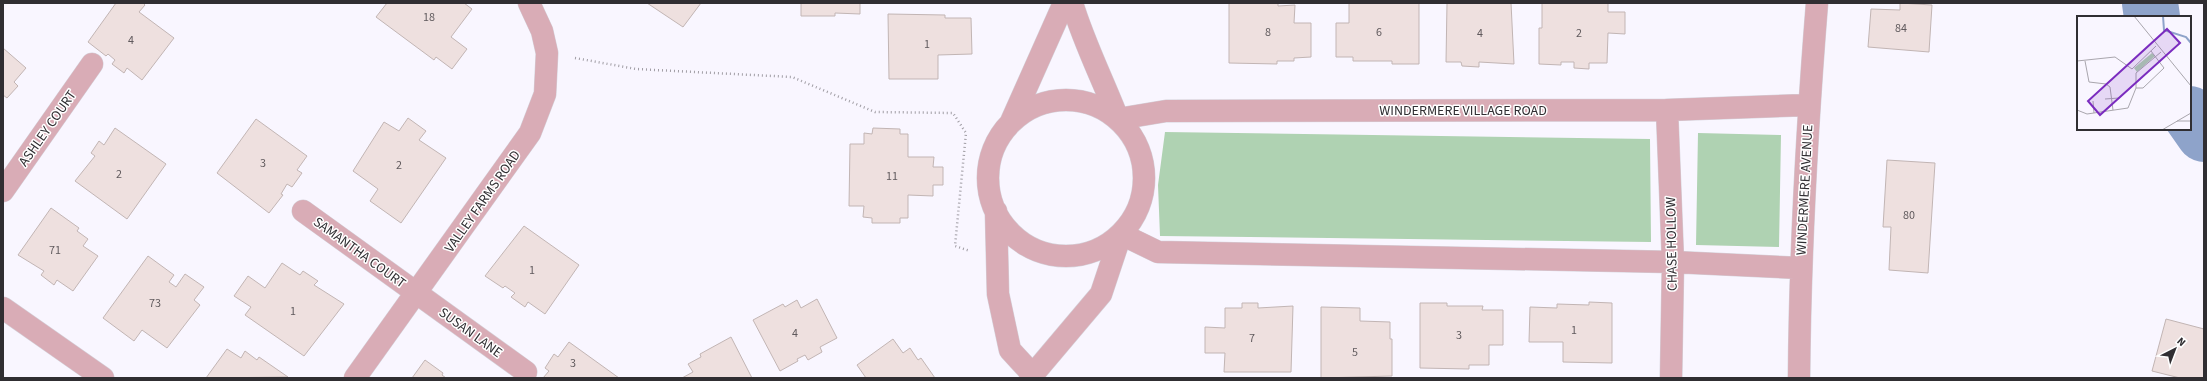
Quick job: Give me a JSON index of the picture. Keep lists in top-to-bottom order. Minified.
{"streets":{"street":["WINDERMERE VILLAGE ROAD","ASHLEY COURT","WINDERMERE AVENUE","VALLEY FARMS ROAD","CHASE HOLLOW","SAMANTHA COURT","SUSAN LANE"]},"crossings":[["WINDERMERE VILLAGE ROAD","WINDERMERE AVENUE"],["WINDERMERE VILLAGE ROAD","CHASE HOLLOW"],["VALLEY FARMS ROAD","SAMANTHA COURT"],["VALLEY FARMS ROAD","SUSAN LANE"],["SAMANTHA COURT","SUSAN LANE"]],"house_numbers":["18","84","8","6","4","2","4","1","3","2","2","11","80","71","1","73","1","1","4","3","7","5","3"],"north":"top right"}
